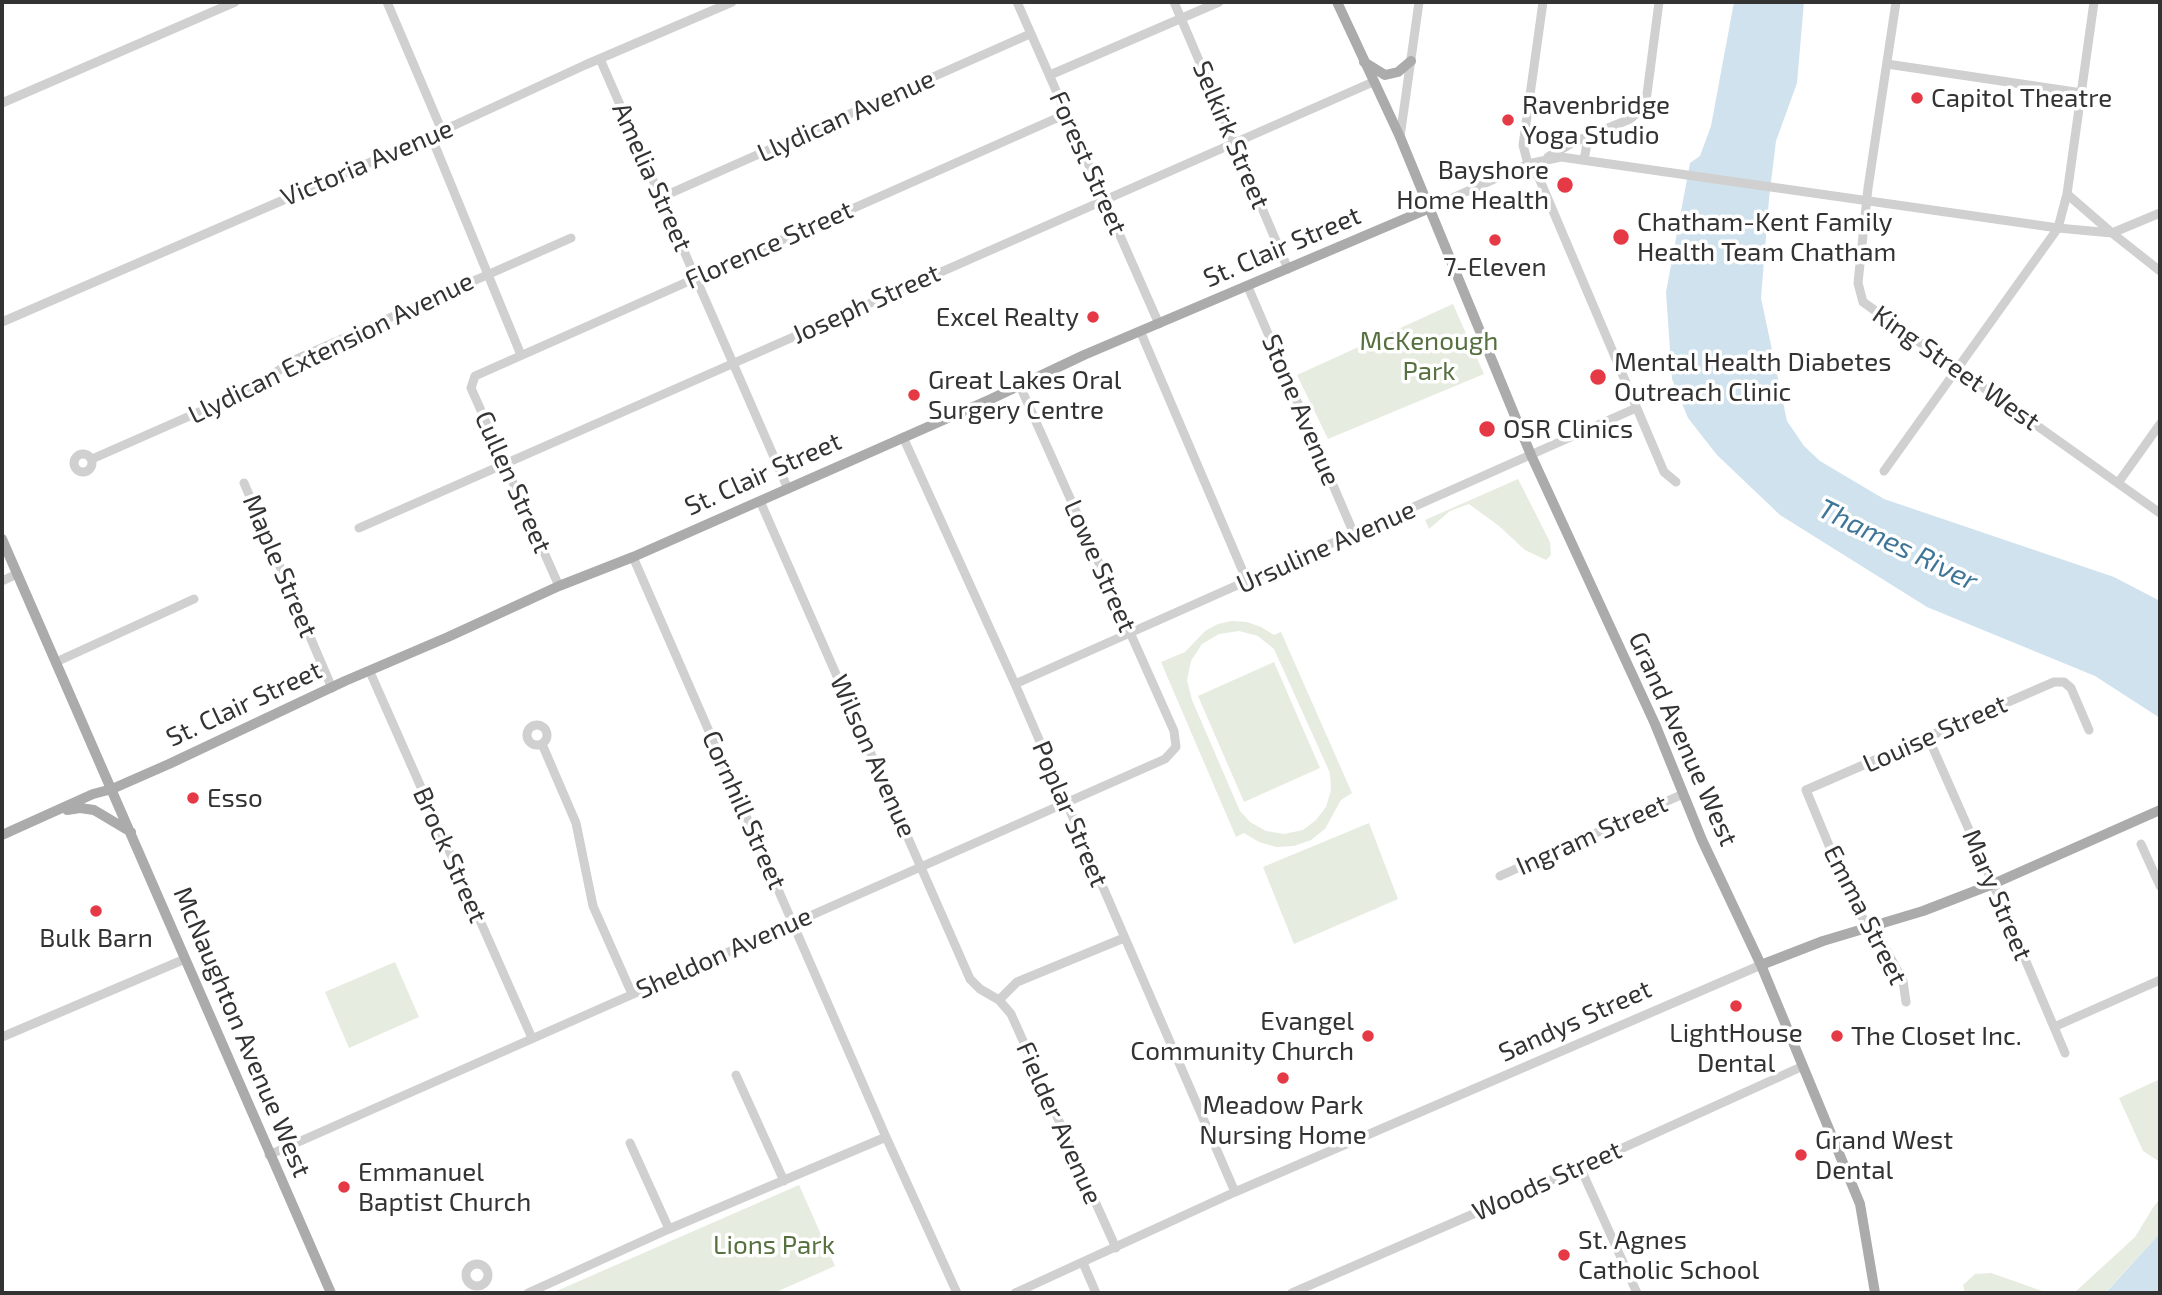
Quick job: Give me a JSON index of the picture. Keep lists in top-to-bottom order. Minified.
{"streets":{"main road":["St. Clair Street","Grand Avenue West","Sandys Street","McNaughton Avenue West"],"street":["Llydican Avenue","Selkirk Street","Victoria Avenue","Forest Street","Amelia Street","Florence Street","Joseph Street","Llydican Extension Avenue","King Street West","Stone Avenue","Cullen Street","Ursuline Avenue","Maple Street","Lowe Street","Louise Street","Wilson Avenue","Cornhill Street","Poplar Street","Ingram Street","Brock Street","Mary Street","Emma Street","Sheldon Avenue","Fielder Avenue","Woods Street"]},"crossings":[["Llydican Avenue","Forest Street"],["Llydican Avenue","Amelia Street"],["Selkirk Street","St. Clair Street"],["Selkirk Street","Joseph Street"],["Victoria Avenue","Amelia Street"],["Forest Street","Florence Street"],["Forest Street","St. Clair Street"],["Forest Street","Joseph Street"],["Amelia Street","Florence Street"],["Amelia Street","St. Clair Street"],["Amelia Street","Joseph Street"],["Florence Street","Cullen Street"],["St. Clair Street","Stone Avenue"],["St. Clair Street","Cullen Street"],["St. Clair Street","Maple Street"],["St. Clair Street","Lowe Street"],["St. Clair Street","Grand Avenue West"],["St. Clair Street","Wilson Avenue"],["St. Clair Street","Cornhill Street"],["St. Clair Street","Poplar Street"],["St. Clair Street","Brock Street"],["St. Clair Street","McNaughton Avenue West"],["Joseph Street","Cullen Street"],["Joseph Street","Grand Avenue West"],["Stone Avenue","Ursuline Avenue"],["Ursuline Avenue","Lowe Street"],["Ursuline Avenue","Grand Avenue West"],["Ursuline Avenue","Poplar Street"],["Lowe Street","Sheldon Avenue"],["Louise Street","Mary Street"],["Louise Street","Emma Street"],["Grand Avenue West","Ingram Street"],["Grand Avenue West","Sandys Street"],["Grand Avenue West","Woods Street"],["Wilson Avenue","Sheldon Avenue"],["Wilson Avenue","Fielder Avenue"],["Cornhill Street","Sheldon Avenue"],["Poplar Street","Sheldon Avenue"],["Poplar Street","Sandys Street"],["Brock Street","Sheldon Avenue"],["Mary Street","Sandys Street"],["Emma Street","Sandys Street"],["Sheldon Avenue","McNaughton Avenue West"],["Sandys Street","Fielder Avenue"]],"water":["Thames River"],"parks":["McKenough Park","Lions Park"],"places":["Capitol Theatre","Ravenbridge Yoga Studio","Bayshore Home Health","Chatham-Kent Family Health Team Chatham","7-Eleven","Excel Realty","Mental Health Diabetes Outreach Clinic","Great Lakes Oral Surgery Centre","OSR Clinics","Esso","Bulk Barn","LightHouse Dental","Evangel Community Church","The Closet Inc.","Meadow Park Nursing Home","Grand West Dental","Emmanuel Baptist Church","St. Agnes Catholic School"]}
